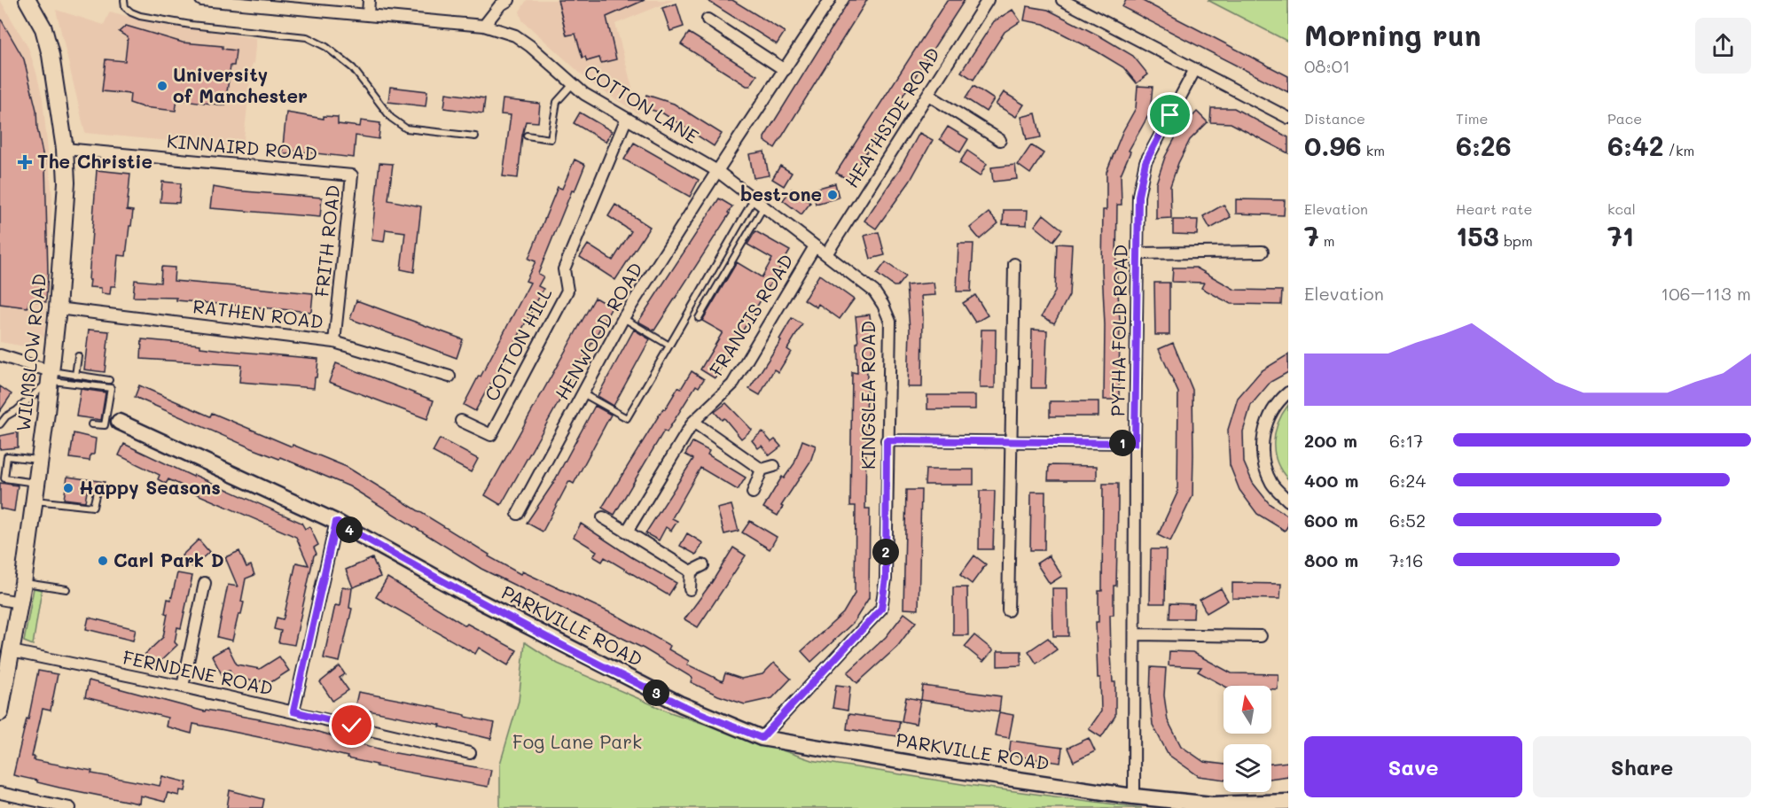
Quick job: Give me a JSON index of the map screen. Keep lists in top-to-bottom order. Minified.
{"streets":{"main road":["WILMSLOW ROAD"],"street":["COTTON LANE","HEATHSIDE ROAD","KINNAIRD ROAD","FRITH ROAD","RATHEN ROAD","FRANCIS ROAD","PYTHA FOLD ROAD","HENWOOD ROAD","COTTON HILL","KINGSLEA ROAD","PARKVILLE ROAD","FERNDENE ROAD"]},"crossings":[["COTTON LANE","HEATHSIDE ROAD"],["COTTON LANE","FRANCIS ROAD"],["COTTON LANE","HENWOOD ROAD"],["COTTON LANE","COTTON HILL"],["COTTON LANE","KINGSLEA ROAD"],["HEATHSIDE ROAD","KINGSLEA ROAD"],["KINNAIRD ROAD","FRITH ROAD"],["KINNAIRD ROAD","WILMSLOW ROAD"],["FRITH ROAD","RATHEN ROAD"],["RATHEN ROAD","WILMSLOW ROAD"],["PYTHA FOLD ROAD","PARKVILLE ROAD"],["WILMSLOW ROAD","FERNDENE ROAD"],["KINGSLEA ROAD","PARKVILLE ROAD"]],"parks":["Fog Lane Park"],"places":{"other":["University of Manchester","best-one","Happy Seasons","Carl Park D"],"health":["The Christie"]},"north":"top","page":{"heading":["Morning run","08:01"],"stats":[["Distance","0.96 km"],["Time","6:26"],["Pace","6:42 /km"],["Elevation","7 m"],["Heart rate","153 bpm"],["kcal","71"]],"chart":["Elevation","106–113 m"],"list":[{"name":"200 m","note":"6:17"},{"name":"400 m","note":"6:24"},{"name":"600 m","note":"6:52"},{"name":"800 m","note":"7:16"}],"pins":["1","4","2","3"],"buttons":["Save","Share"]}}
